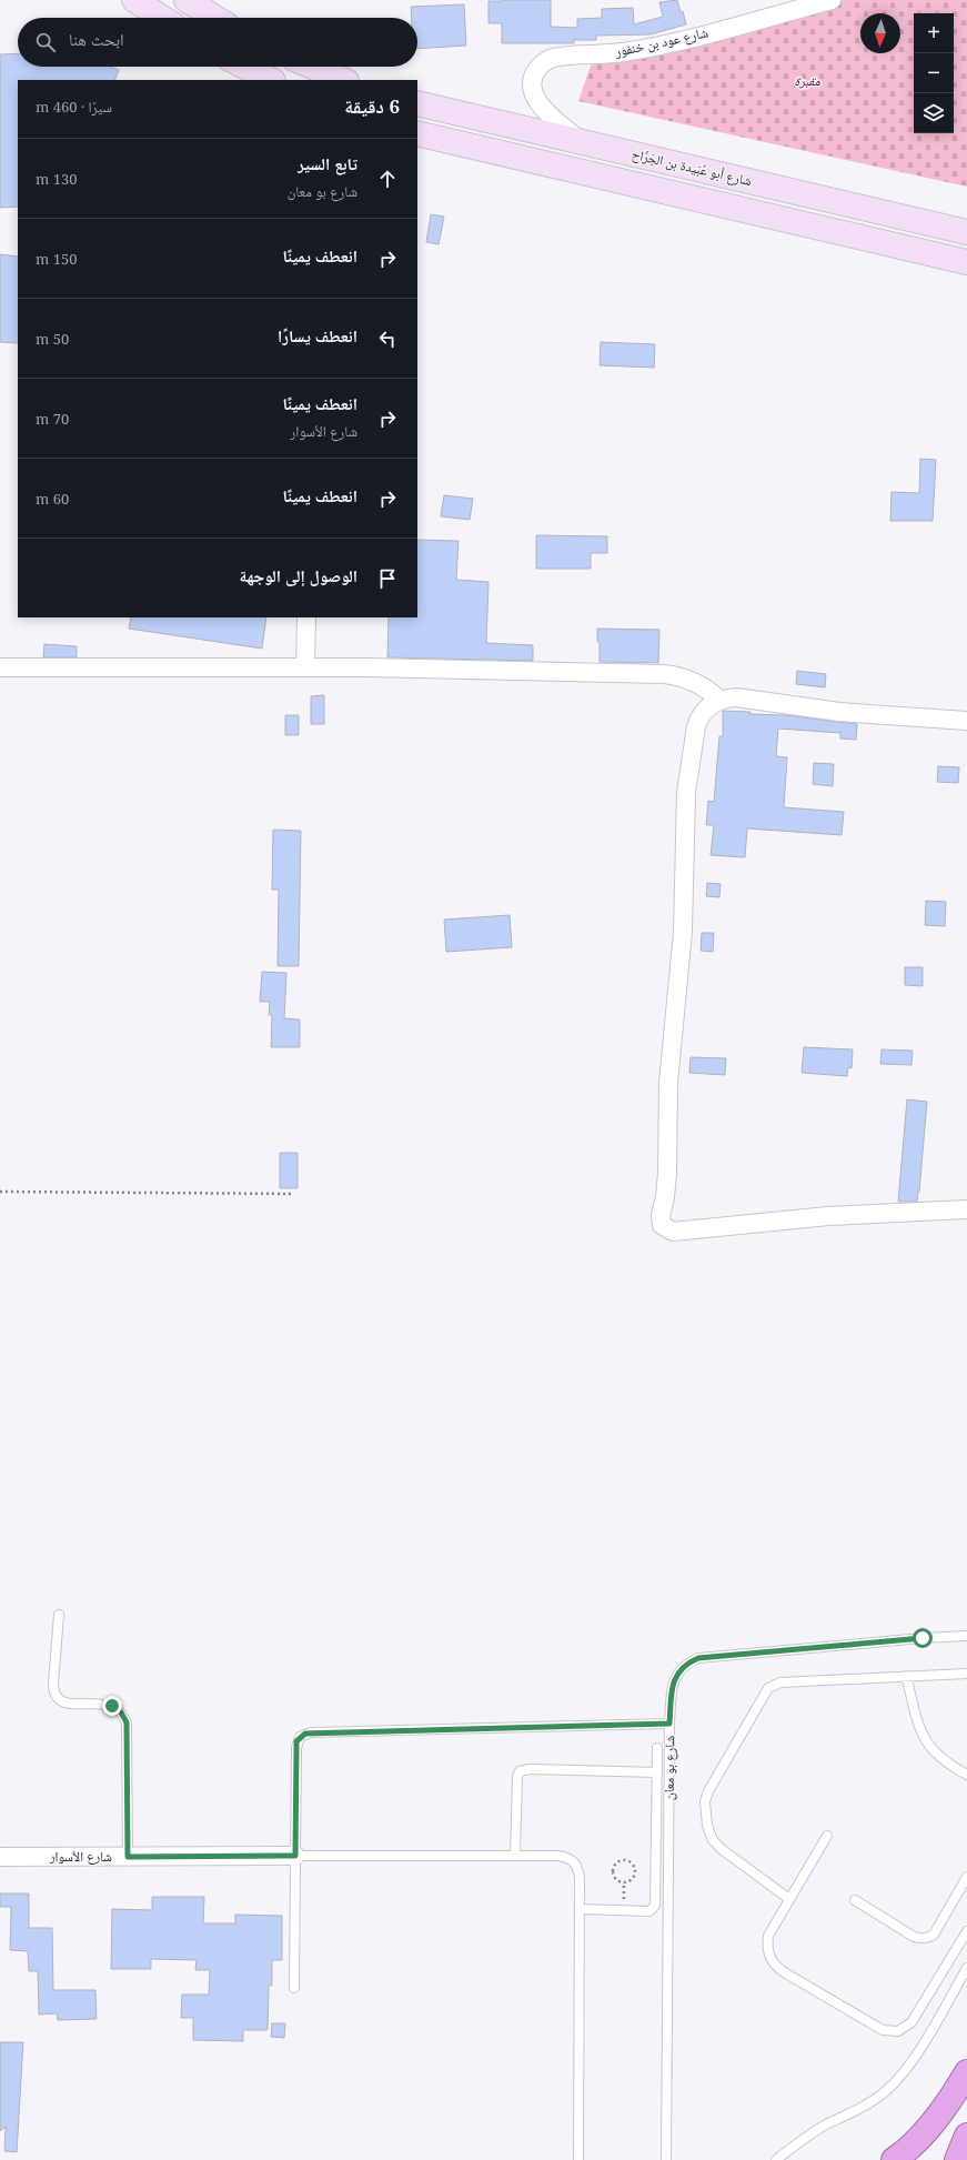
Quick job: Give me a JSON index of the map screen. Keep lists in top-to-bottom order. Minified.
{"streets":{"main road":["شارع أبو عُبَيدة بن الجَرَّاح"],"street":["شارع عود بن خنفور","شارع الأسوار"],"lane":["شارع بو معان"]},"crossings":[["شارع عود بن خنفور","شارع أبو عُبَيدة بن الجَرَّاح"]],"parks":["مقبرة"],"north":"bottom","page":{"map_buttons":["+","−"],"search":"ابحث هنا","heading":["6 دقيقة","سيرًا · 460 m"],"list":[["تابع السير","شارع بو معان","130 m"],["انعطف يمينًا","150 m"],["انعطف يسارًا","50 m"],["انعطف يمينًا","شارع الأسوار","70 m"],["انعطف يمينًا","60 m"],"الوصول إلى الوجهة"]}}
